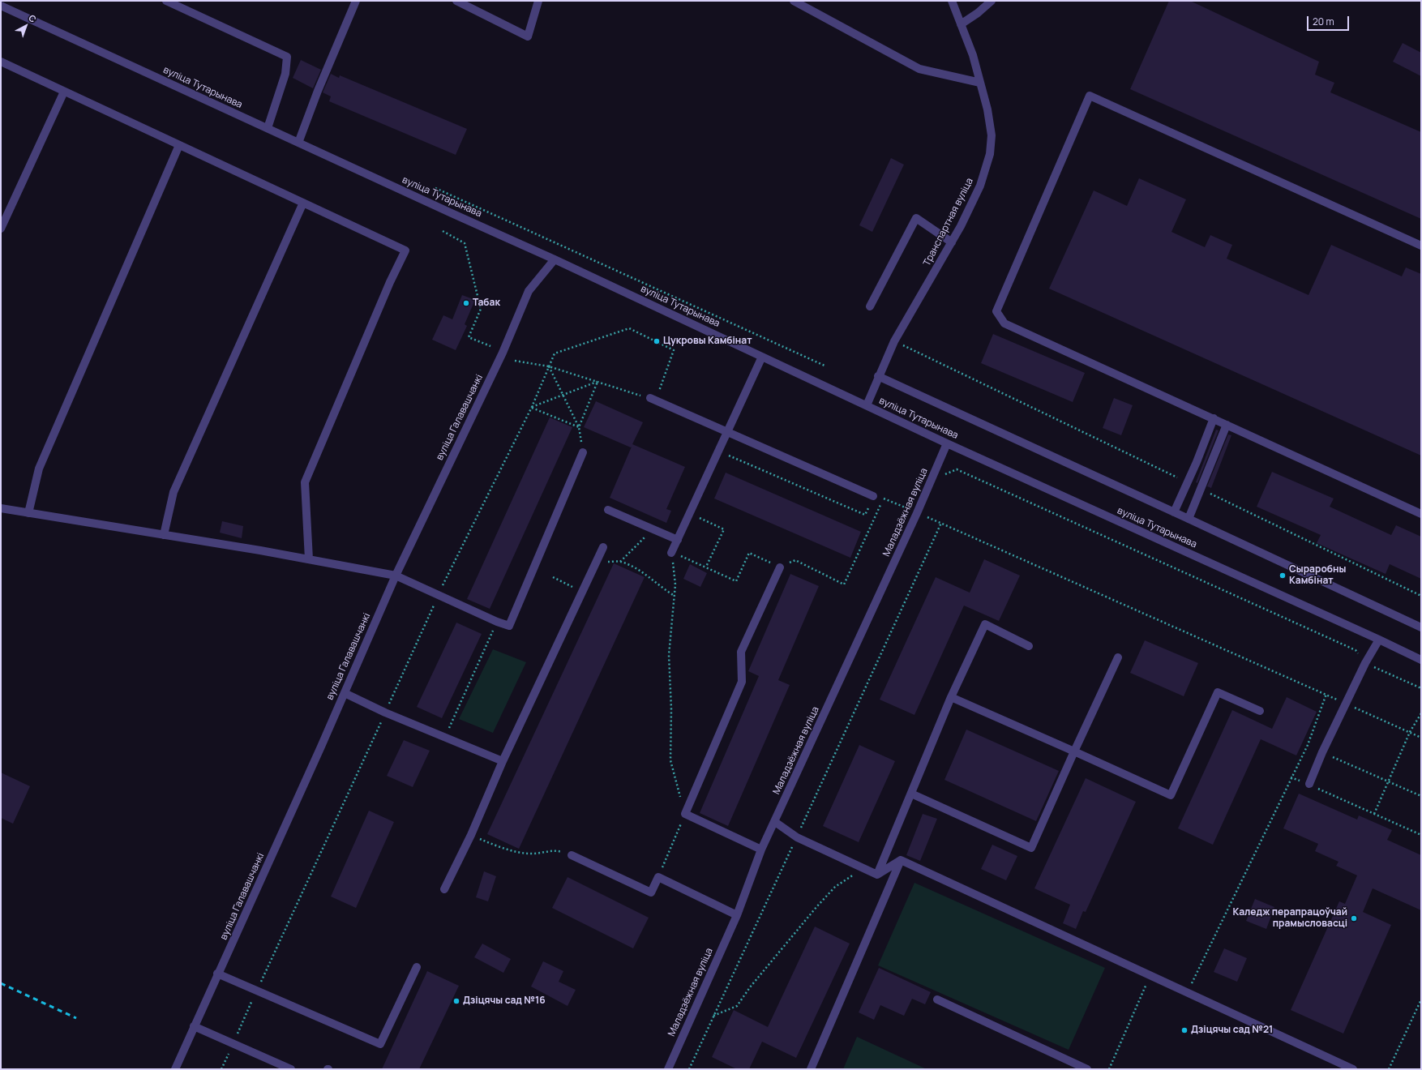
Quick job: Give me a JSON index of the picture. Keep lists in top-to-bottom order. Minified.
{"streets":{"street":["вуліца Тутарынава","Транспартная вуліца","вуліца Галавашчанкі","Маладзёжная вуліца"]},"crossings":[["вуліца Тутарынава","Транспартная вуліца"],["вуліца Тутарынава","вуліца Галавашчанкі"],["вуліца Тутарынава","Маладзёжная вуліца"]],"places":["Табак","Цукровы Камбінат","Сыраробны Камбінат","Каледж перапрацоўчай прамысловасці","Дзіцячы сад №16","Дзіцячы сад №21"],"scale_bar":"20 m","north":"top right"}
